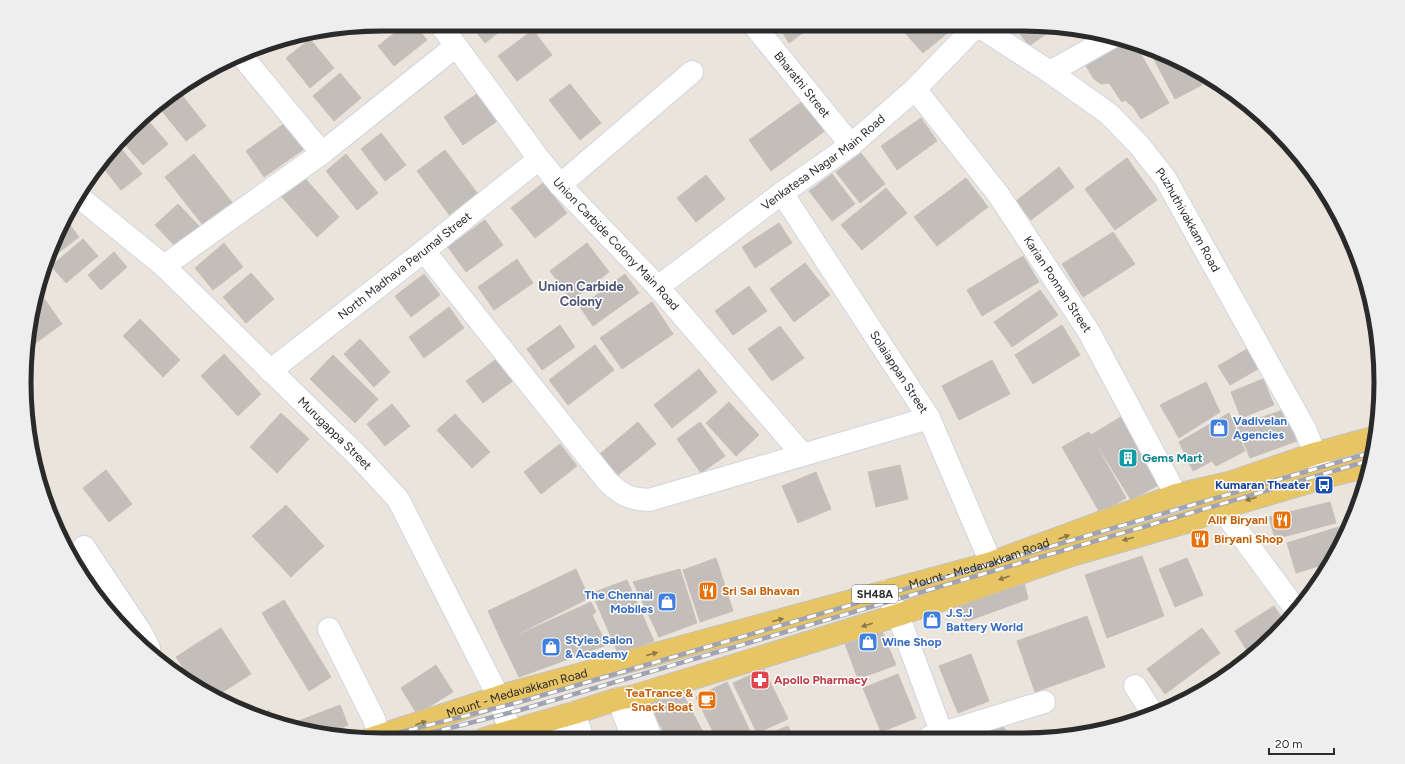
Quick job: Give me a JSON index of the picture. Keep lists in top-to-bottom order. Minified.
{"streets":{"main road":["Mount - Medavakkam Road","SH48A"],"street":["Bharathi Street","Venkatesa Nagar Main Road","Puzhuthivakkam Road","Union Carbide Colony Main Road","North Madhava Perumal Street","Karian Ponnan Street","Solaiappan Street","Murugappa Street"]},"crossings":[["Bharathi Street","Venkatesa Nagar Main Road"],["Venkatesa Nagar Main Road","Union Carbide Colony Main Road"],["Venkatesa Nagar Main Road","Karian Ponnan Street"],["Venkatesa Nagar Main Road","Solaiappan Street"],["Puzhuthivakkam Road","Mount - Medavakkam Road"],["Union Carbide Colony Main Road","North Madhava Perumal Street"],["North Madhava Perumal Street","Murugappa Street"],["Karian Ponnan Street","Mount - Medavakkam Road"],["Solaiappan Street","Mount - Medavakkam Road"],["Murugappa Street","Mount - Medavakkam Road"]],"districts":["Union Carbide Colony"],"places":{"shop":["Vadivelan Agencies","The Chennai Mobiles","J.S.J Battery World","Wine Shop","Styles Salon & Academy"],"building":["Gems Mart"],"bus stop":["Kumaran Theater"],"restaurant":["Alif Biryani","Biryani Shop","Sri Sai Bhavan"],"pharmacy":["Apollo Pharmacy"],"cafe":["TeaTrance & Snack Boat"]},"scale_bar":"20 m"}
